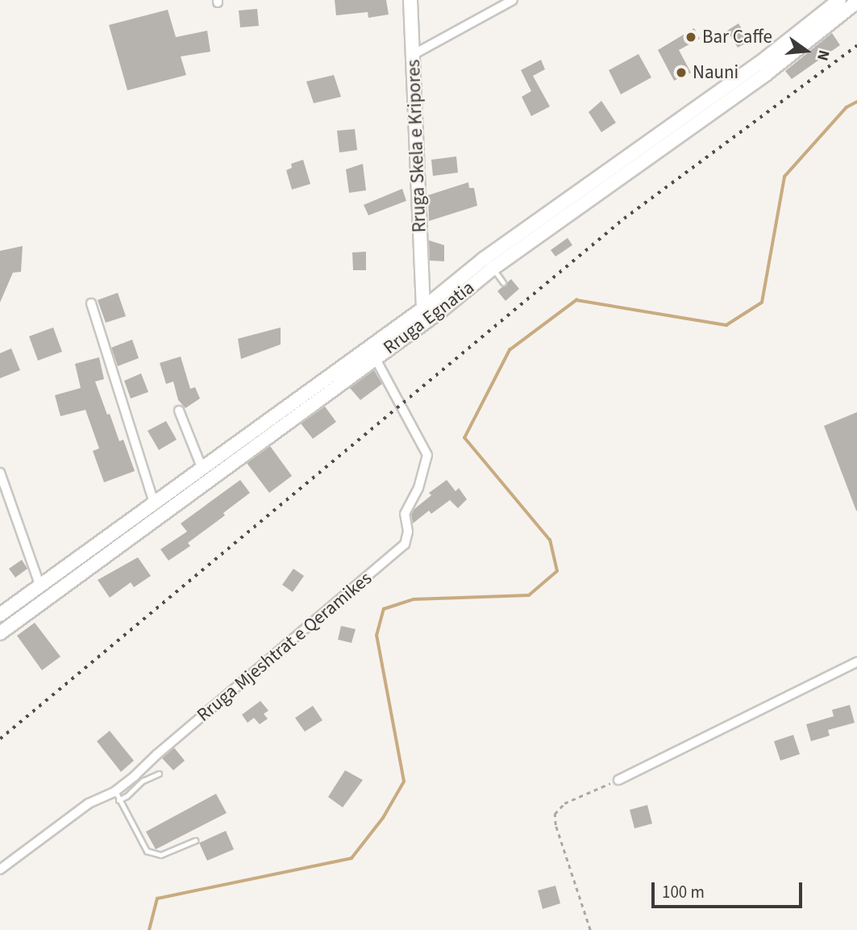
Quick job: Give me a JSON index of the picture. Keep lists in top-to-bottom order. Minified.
{"streets":{"main road":["Rruga Skela e Kripores","Rruga Egnatia"],"street":["Rruga Mjeshtrat e Qeramikes"]},"crossings":[["Rruga Skela e Kripores","Rruga Egnatia"],["Rruga Egnatia","Rruga Mjeshtrat e Qeramikes"]],"places":["Bar Caffe","Nauni"],"scale_bar":"100 m","north":"right"}
